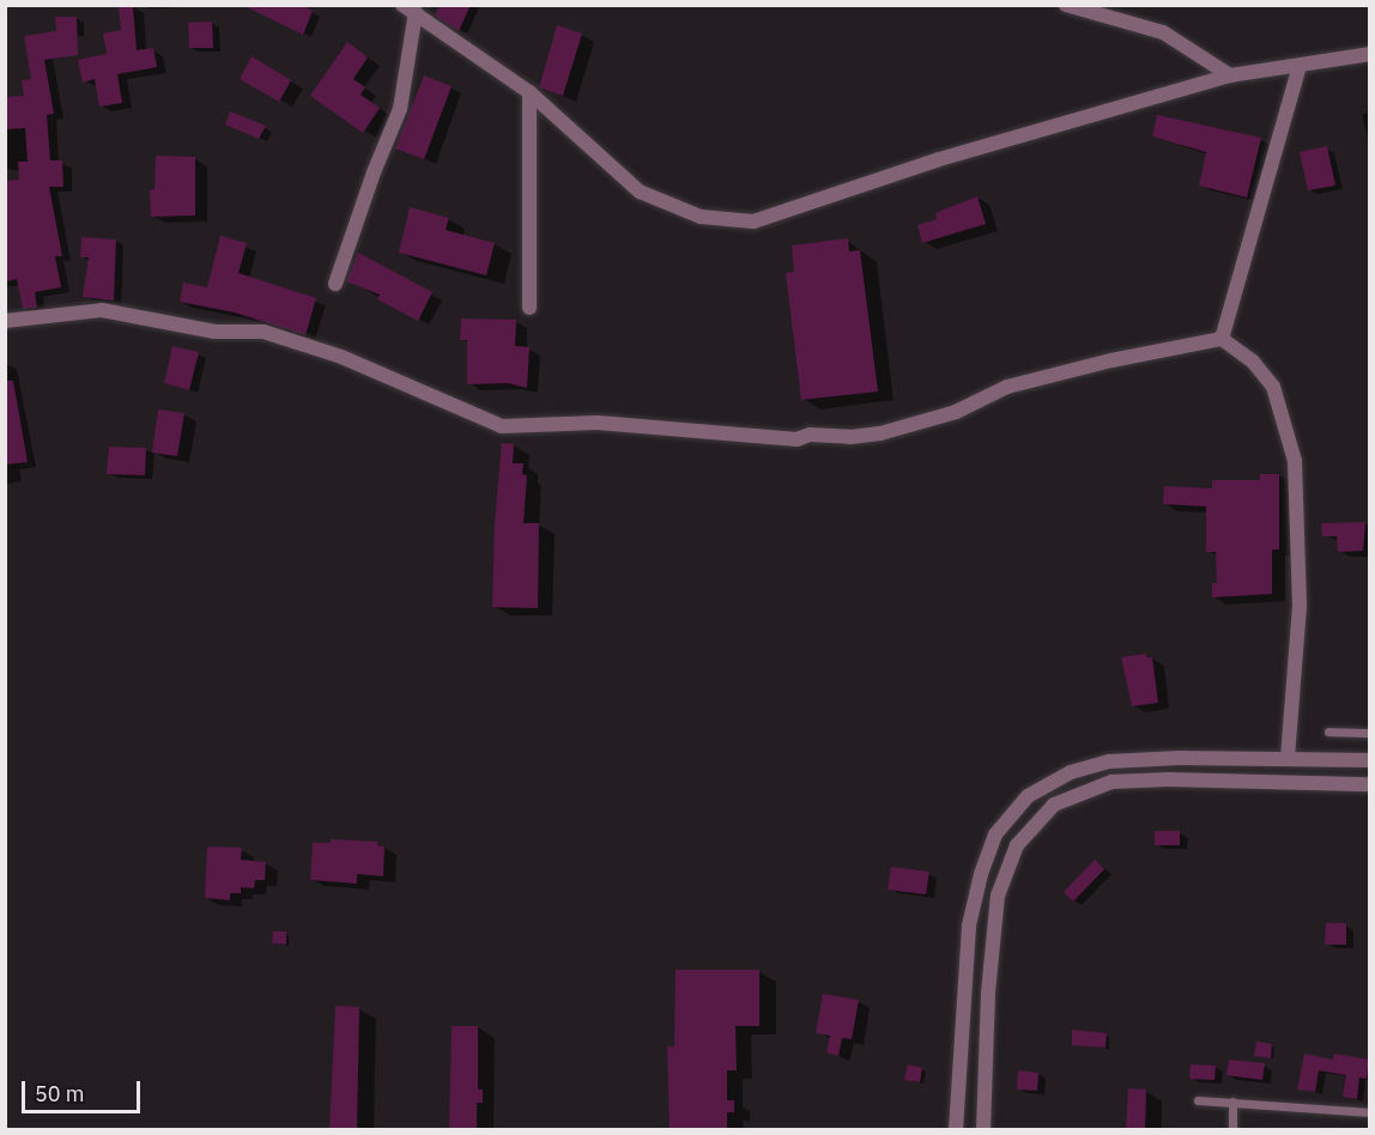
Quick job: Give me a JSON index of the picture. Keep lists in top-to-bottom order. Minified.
{"scale_bar":"50 m"}
